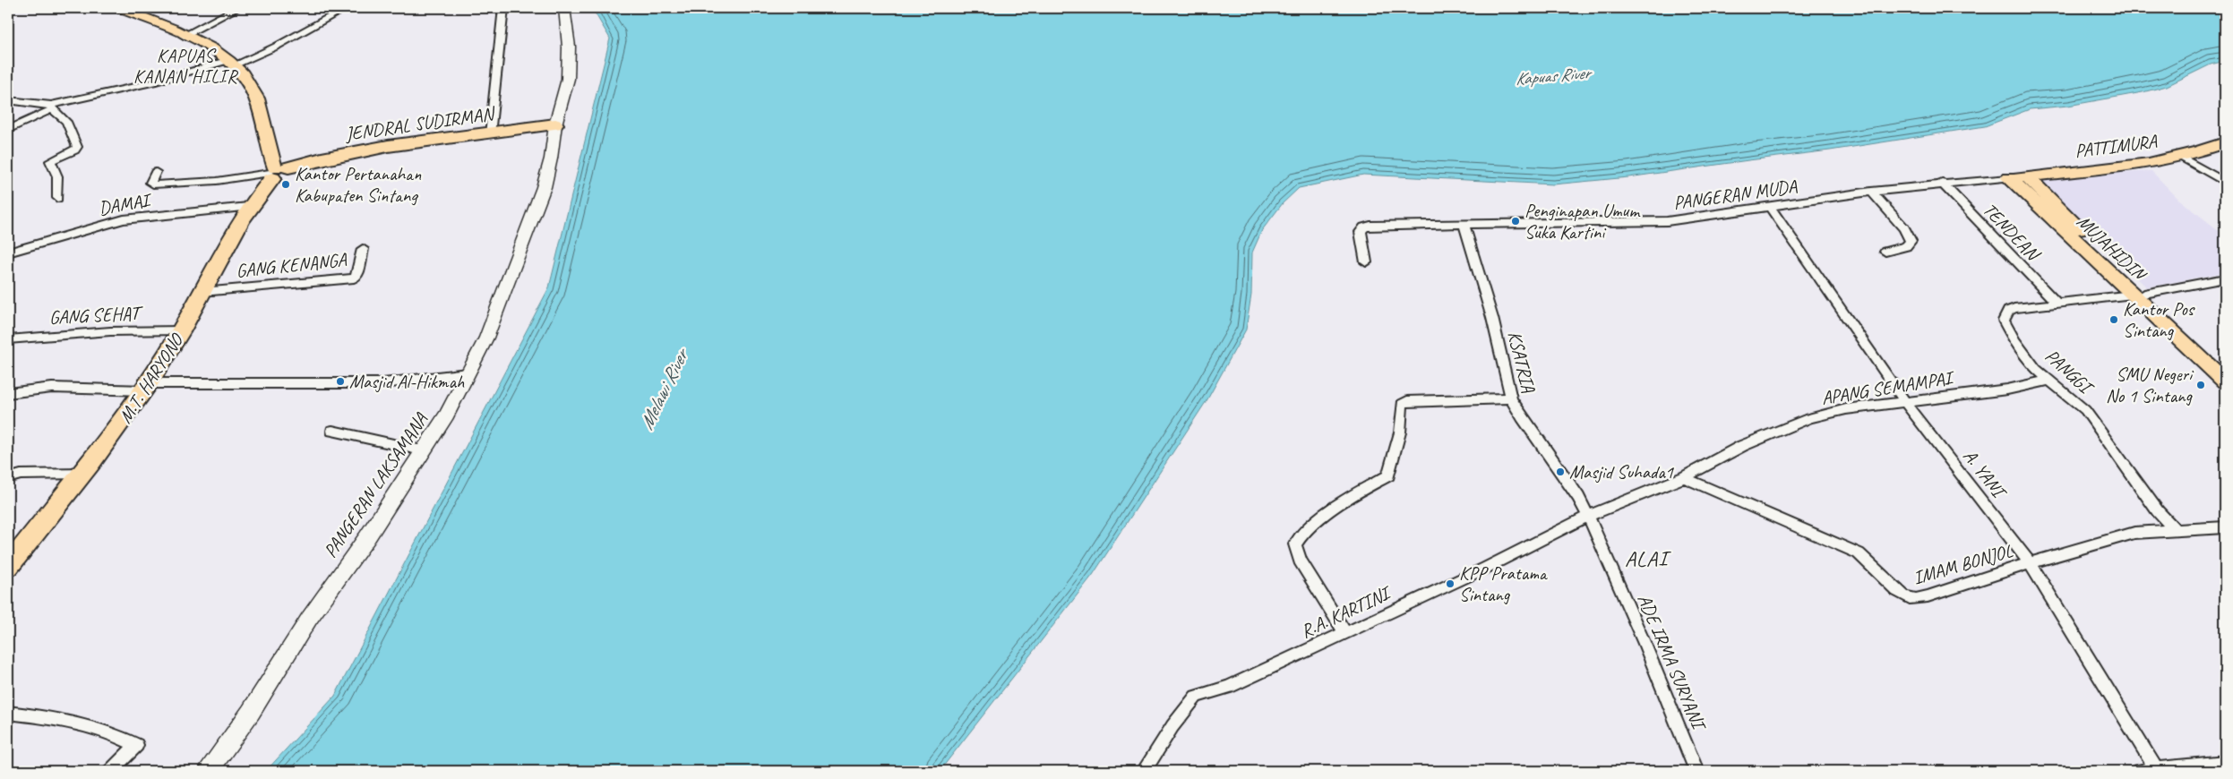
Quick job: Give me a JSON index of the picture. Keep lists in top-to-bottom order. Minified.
{"streets":{"highway":["JENDRAL SUDIRMAN","M.T. HARYONO"],"main road":["PATTIMURA","MUJAHIDIN"],"street":["PANGERAN MUDA","DAMAI","TENDEAN","GANG KENANGA","GANG SEHAT","KSATRIA","PANGGI","APANG SEMAMPAI","A. YANI","PANGERAN LAKSAMANA","IMAM BONJOL","R.A. KARTINI","ADE IRMA SURYANI"]},"crossings":[["JENDRAL SUDIRMAN","M.T. HARYONO"],["JENDRAL SUDIRMAN","PANGERAN LAKSAMANA"],["PATTIMURA","PANGERAN MUDA"],["PATTIMURA","MUJAHIDIN"],["PANGERAN MUDA","TENDEAN"],["PANGERAN MUDA","MUJAHIDIN"],["PANGERAN MUDA","KSATRIA"],["PANGERAN MUDA","A. YANI"],["DAMAI","M.T. HARYONO"],["TENDEAN","PANGGI"],["GANG KENANGA","M.T. HARYONO"],["GANG SEHAT","M.T. HARYONO"],["KSATRIA","APANG SEMAMPAI"],["KSATRIA","R.A. KARTINI"],["KSATRIA","ADE IRMA SURYANI"],["PANGGI","APANG SEMAMPAI"],["PANGGI","IMAM BONJOL"],["APANG SEMAMPAI","A. YANI"],["APANG SEMAMPAI","IMAM BONJOL"],["APANG SEMAMPAI","R.A. KARTINI"],["APANG SEMAMPAI","ADE IRMA SURYANI"],["A. YANI","IMAM BONJOL"],["R.A. KARTINI","ADE IRMA SURYANI"]],"districts":["KAPUAS KANAN HILIR","ALAI"],"water":["Kapuas River","Melawi River"],"places":["Kantor Pertanahan Kabupaten Sintang","Penginapan Umum Suka Kartini","Kantor Pos Sintang","Masjid Al-Hikmah","SMU Negeri No 1 Sintang","Masjid Suhada1","KPP Pratama Sintang"]}
